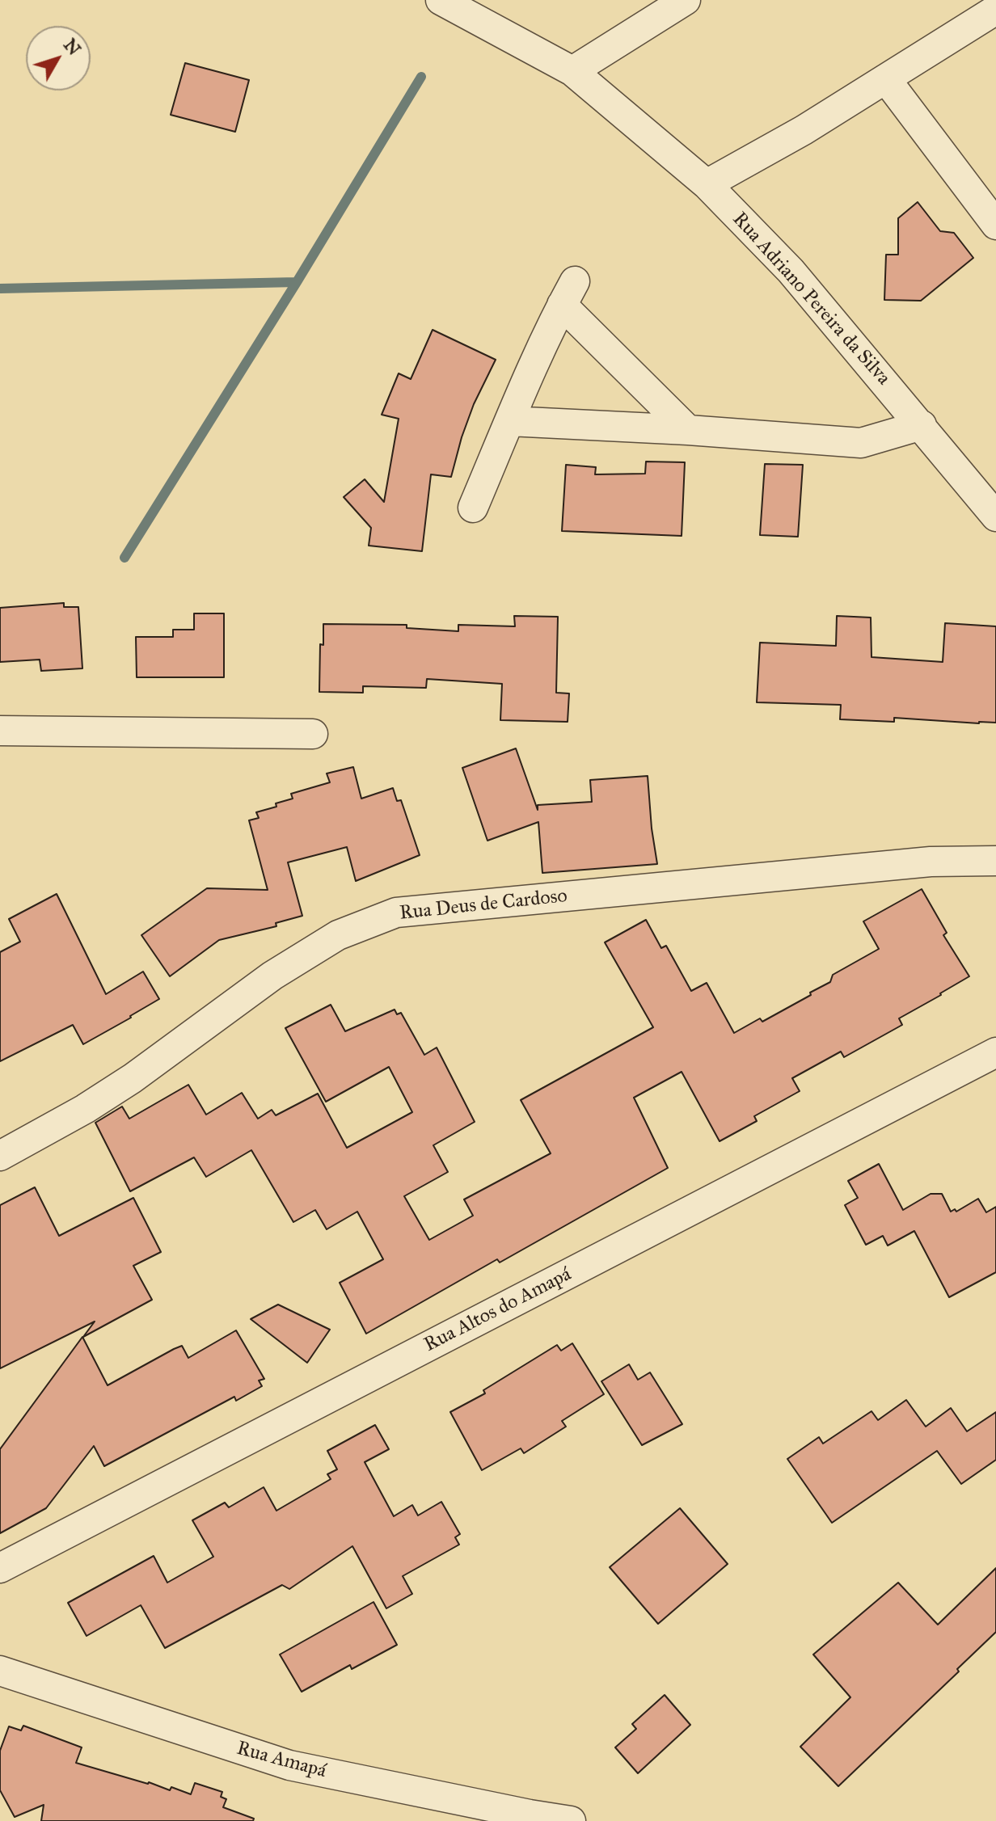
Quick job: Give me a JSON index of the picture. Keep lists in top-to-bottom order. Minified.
{"streets":{"street":["Rua Adriano Pereira da Silva","Rua Deus de Cardoso","Rua Altos do Amapá","Rua Amapá"]},"north":"top right"}
